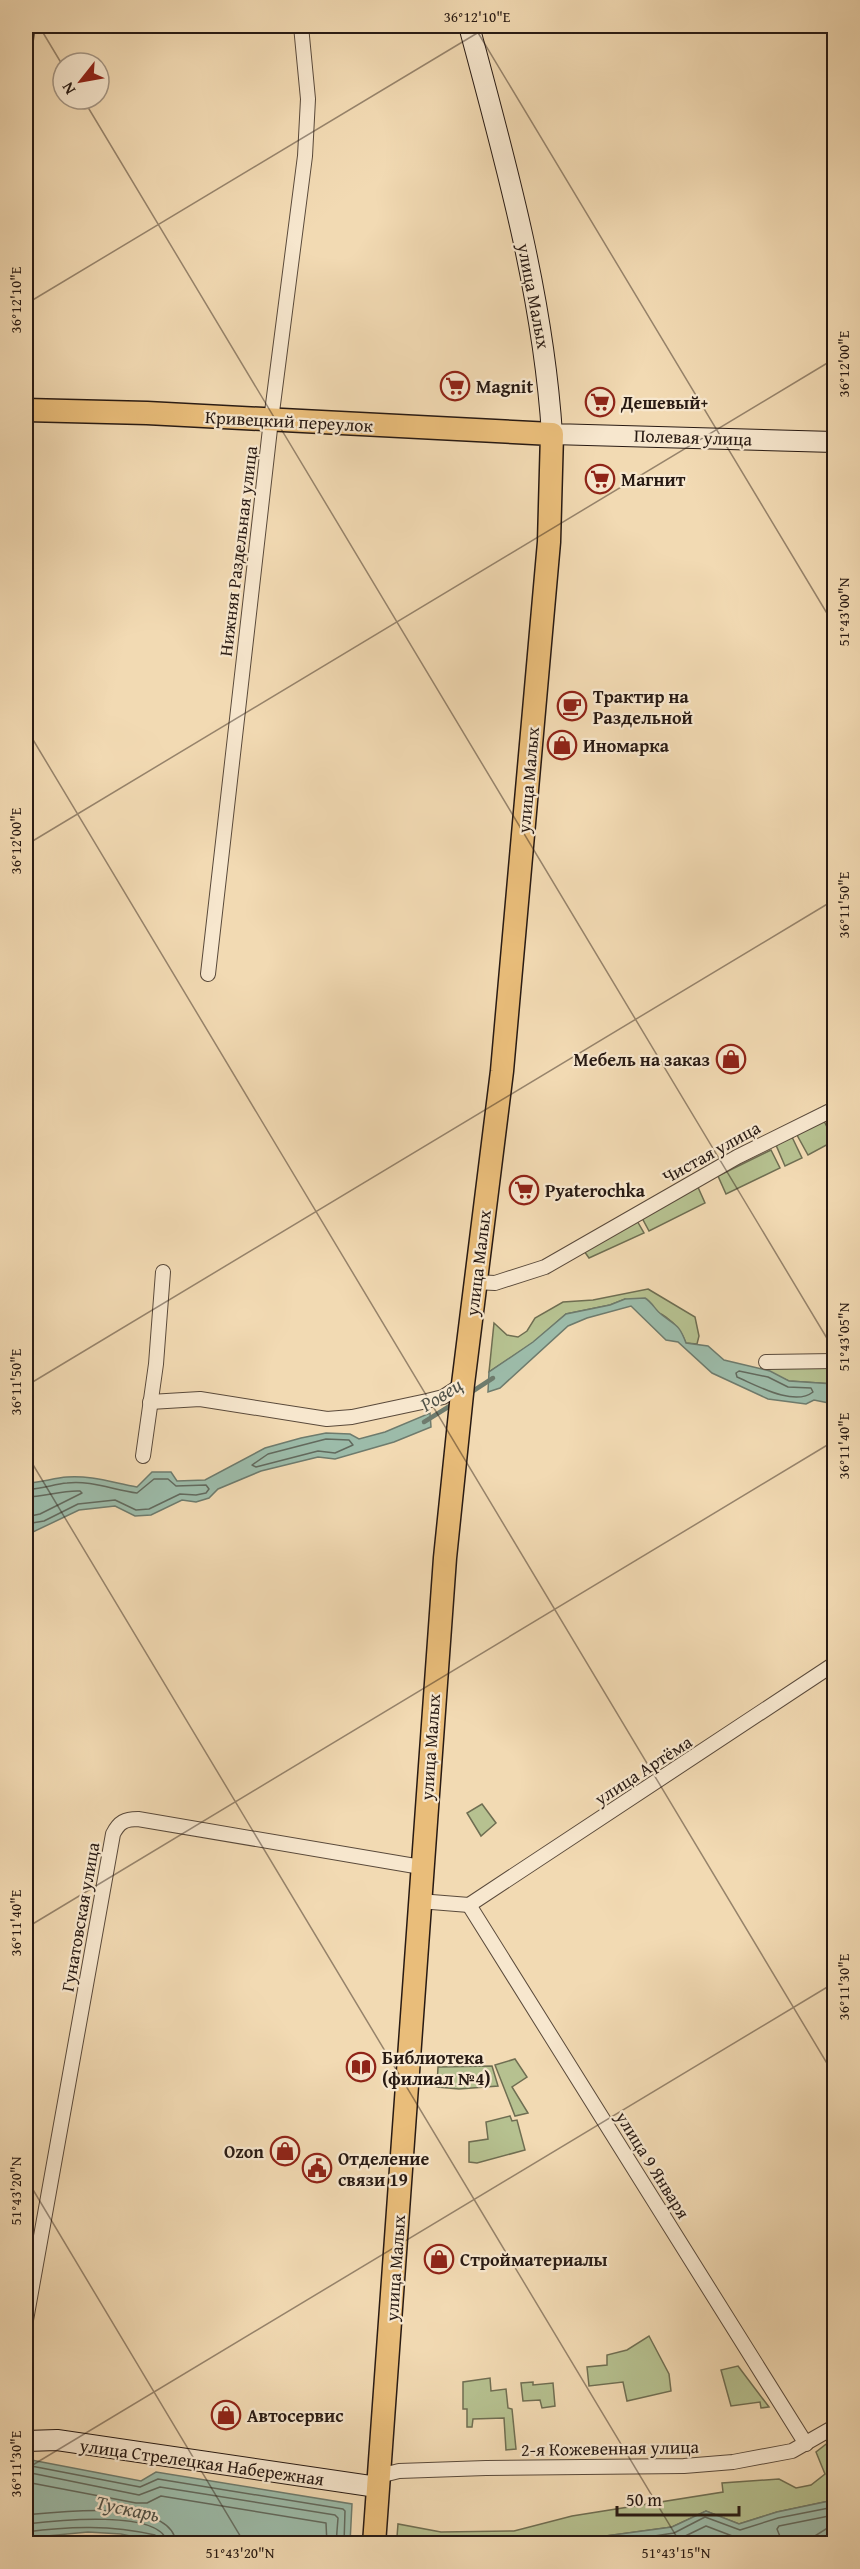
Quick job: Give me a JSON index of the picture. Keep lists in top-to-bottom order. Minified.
{"streets":{"main road":["улица Малых","Кривецкий переулок"],"street":["Полевая улица","Нижняя Раздельная улица","Чистая улица","улица Артёма","Гунатовская улица","улица 9 Января","2-я Кожевенная улица","улица Стрелецкая Набережная"]},"crossings":[["улица Малых","Кривецкий переулок"],["улица Малых","Полевая улица"],["улица Малых","Чистая улица"],["улица Малых","Гунатовская улица"],["улица Малых","2-я Кожевенная улица"],["улица Малых","улица Стрелецкая Набережная"],["Кривецкий переулок","Полевая улица"],["Кривецкий переулок","Нижняя Раздельная улица"],["улица Артёма","улица 9 Января"],["улица 9 Января","2-я Кожевенная улица"],["2-я Кожевенная улица","улица Стрелецкая Набережная"]],"water":["Ровец","Тускарь"],"places":{"supermarket":["Magnit","Дешевый+","Магнит","Pyaterochka"],"cafe":["Трактир на Раздельной"],"shop":["Иномарка","Мебель на заказ","Ozon","Стройматериалы","Автосервис"],"library":["Библиотека (филиал №4)"],"public building":["Отделение связи 19"]},"scale_bar":"50 m","north":"bottom left","coordinates":["36°12'10\"E","36°12'00\"E","51°43'00\"N","36°11'50\"E","51°43'05\"N","36°11'40\"E","36°11'30\"E","51°43'20\"N","51°43'15\"N"]}
